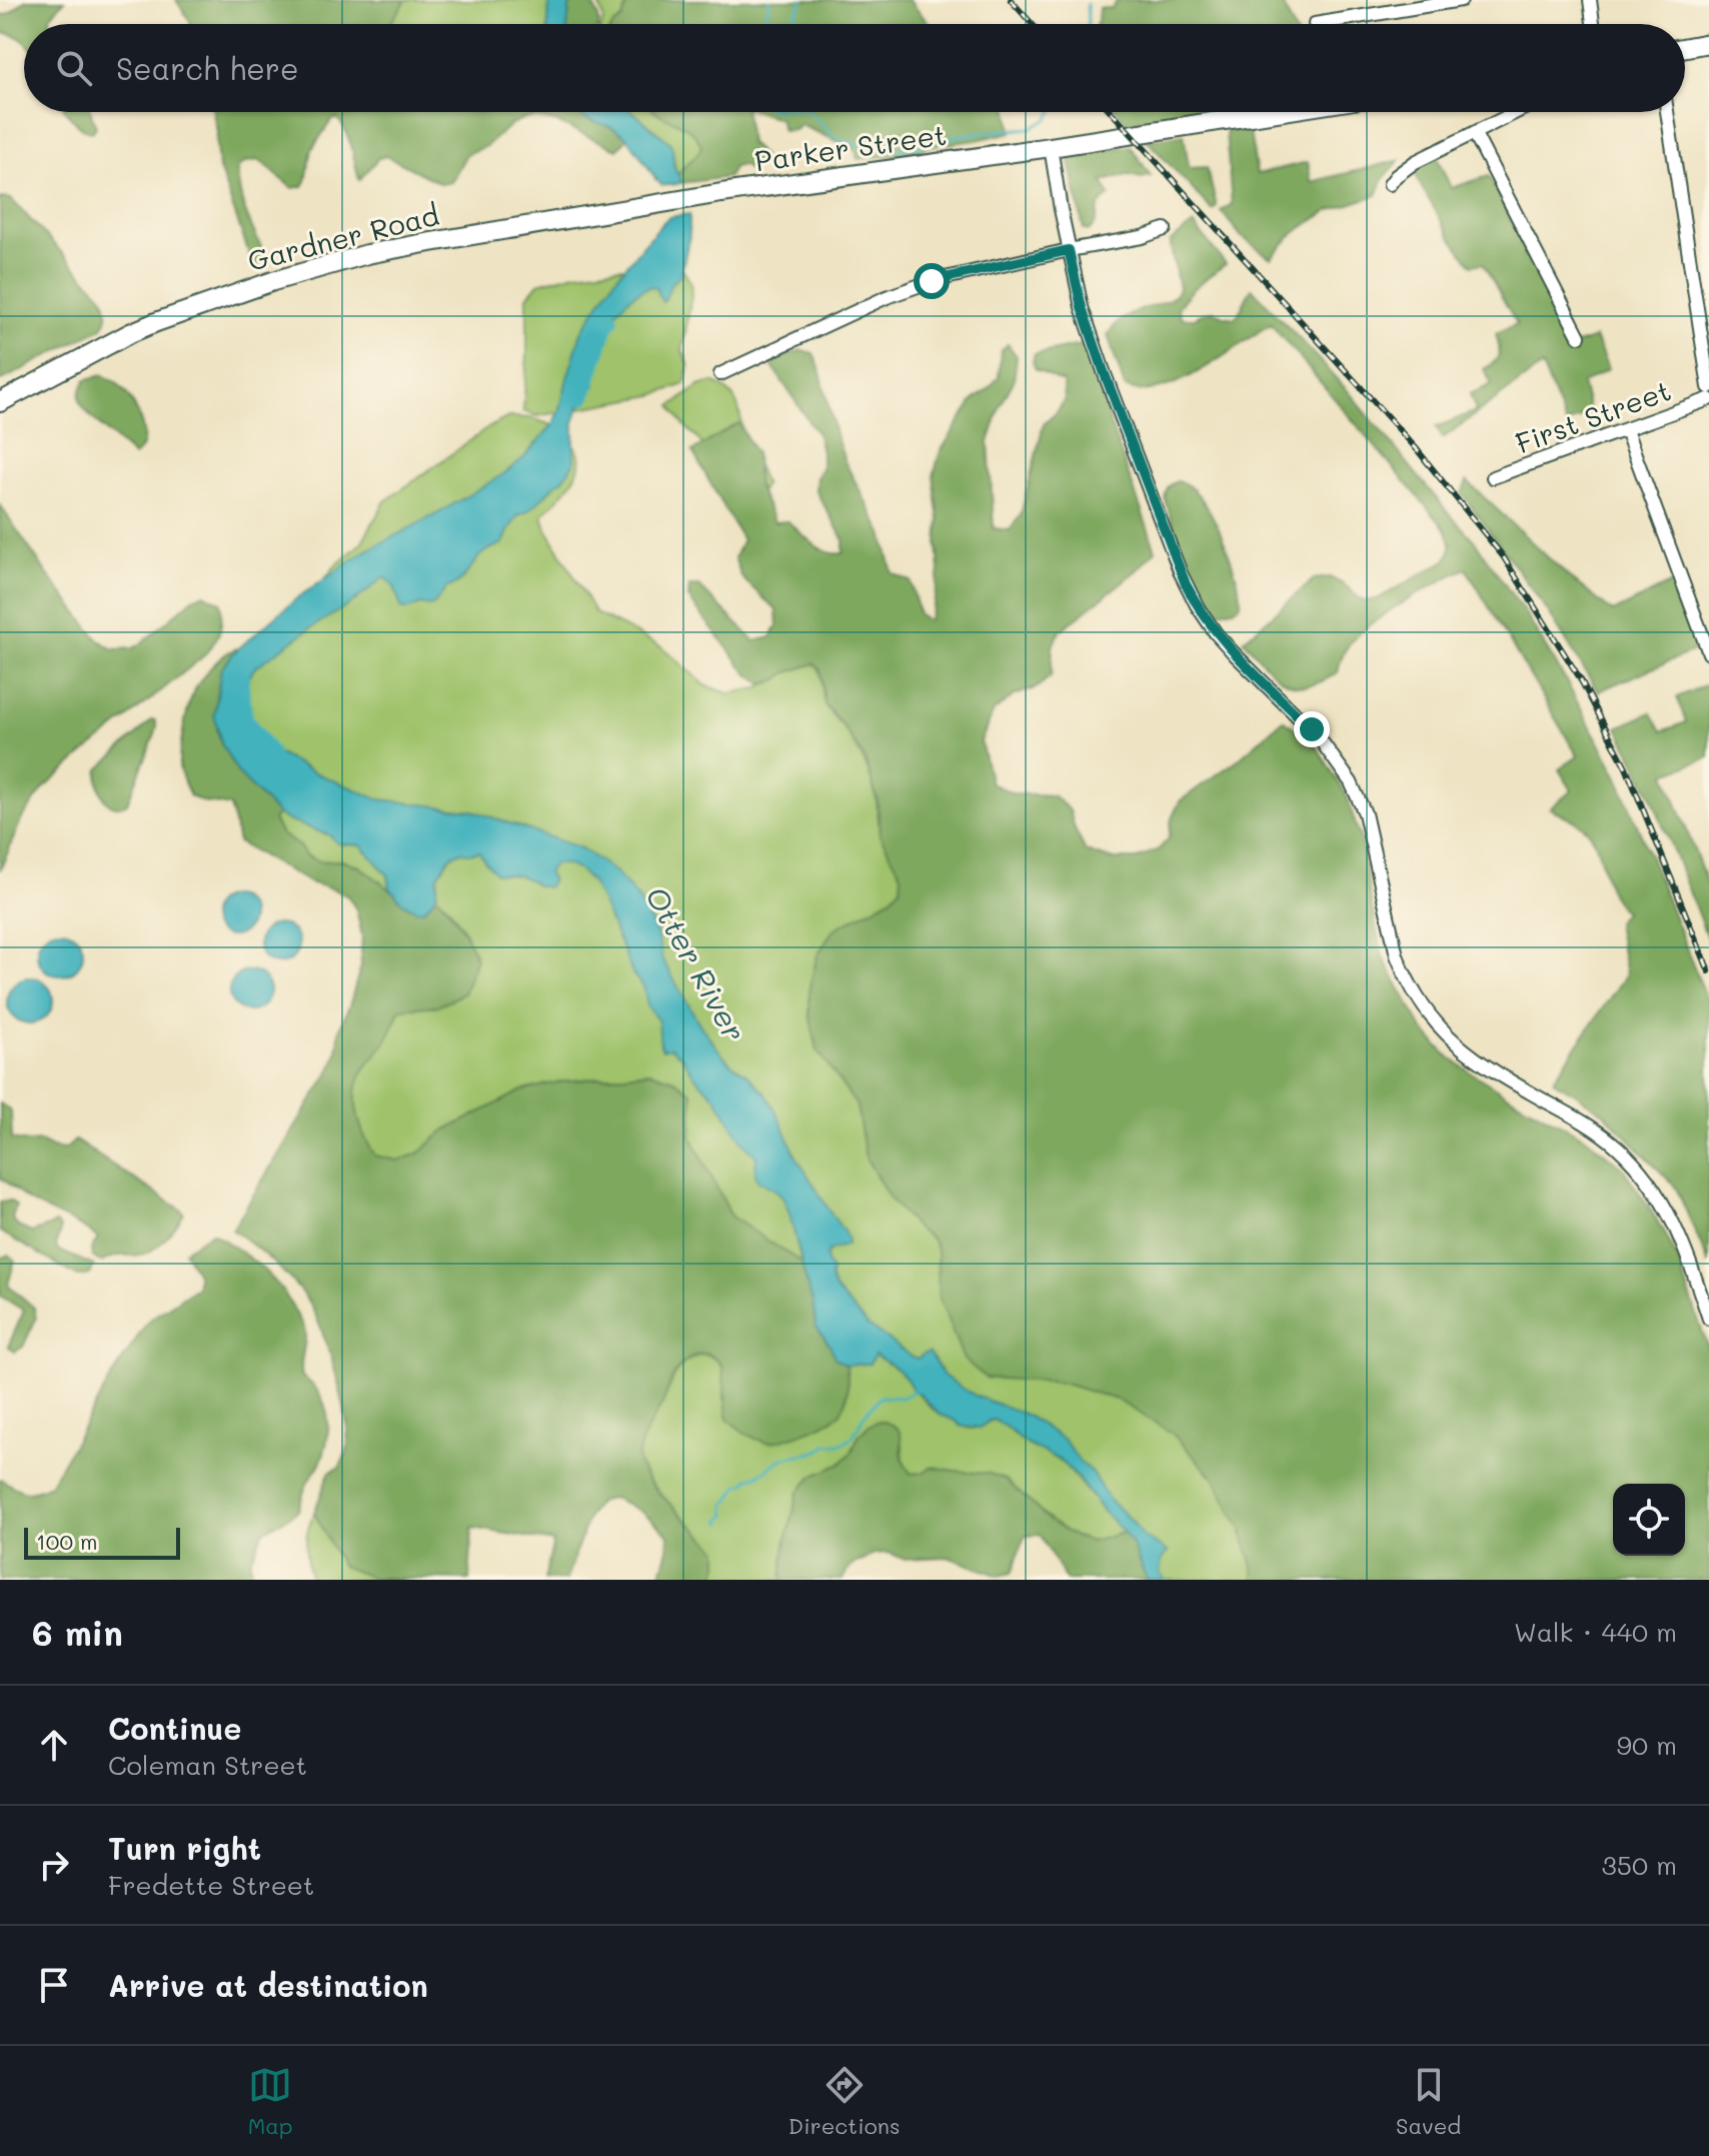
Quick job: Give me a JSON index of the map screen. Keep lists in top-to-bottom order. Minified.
{"streets":{"main road":["Parker Street","Gardner Road"],"street":["First Street"]},"crossings":[["Parker Street","Gardner Road"]],"water":["Otter River"],"scale_bar":"100 m","page":{"search":"Search here","scale":"100 m","heading":["6 min","Walk · 440 m"],"list":[["Continue","Coleman Street","90 m"],["Turn right","Fredette Street","350 m"],"Arrive at destination"],"nav":["Map","Directions","Saved"]}}
